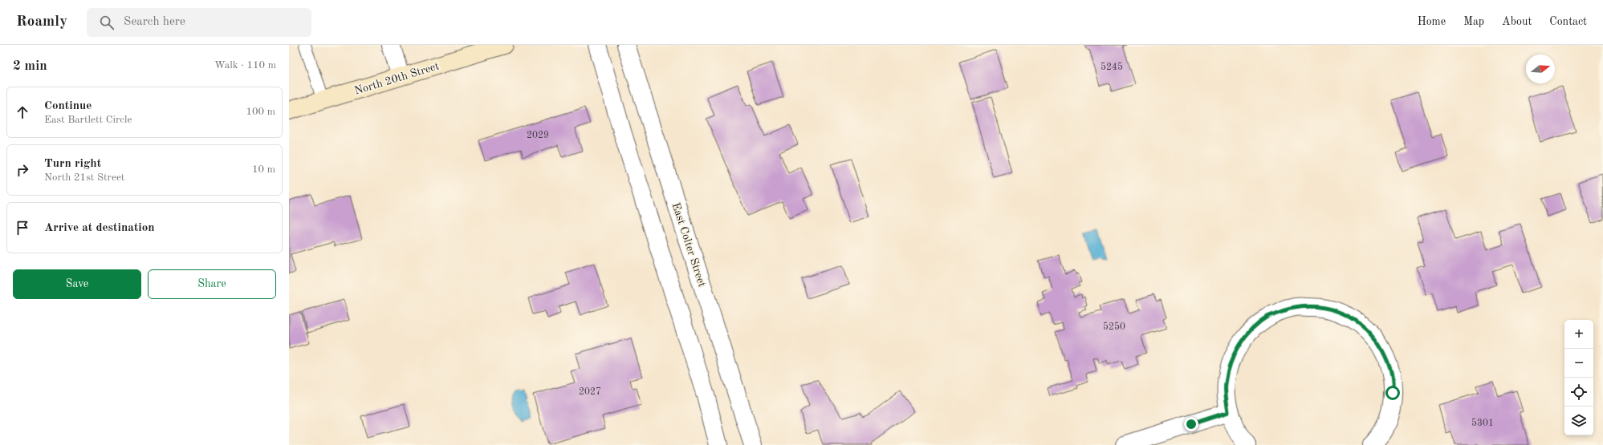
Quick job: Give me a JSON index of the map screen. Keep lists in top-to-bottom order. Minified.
{"streets":{"street":["North 20th Street","East Colter Street"]},"house_numbers":["5245","2029","5250","2027","5301"],"north":"right","page":{"header":"Roamly","search":"Search here","nav":["Home","Map","About","Contact"],"heading":["2 min","Walk · 110 m"],"list":[["Continue","East Bartlett Circle","100 m"],["Turn right","North 21st Street","10 m"],"Arrive at destination"],"buttons":["Save","Share"],"map_buttons":["+","−"]}}
